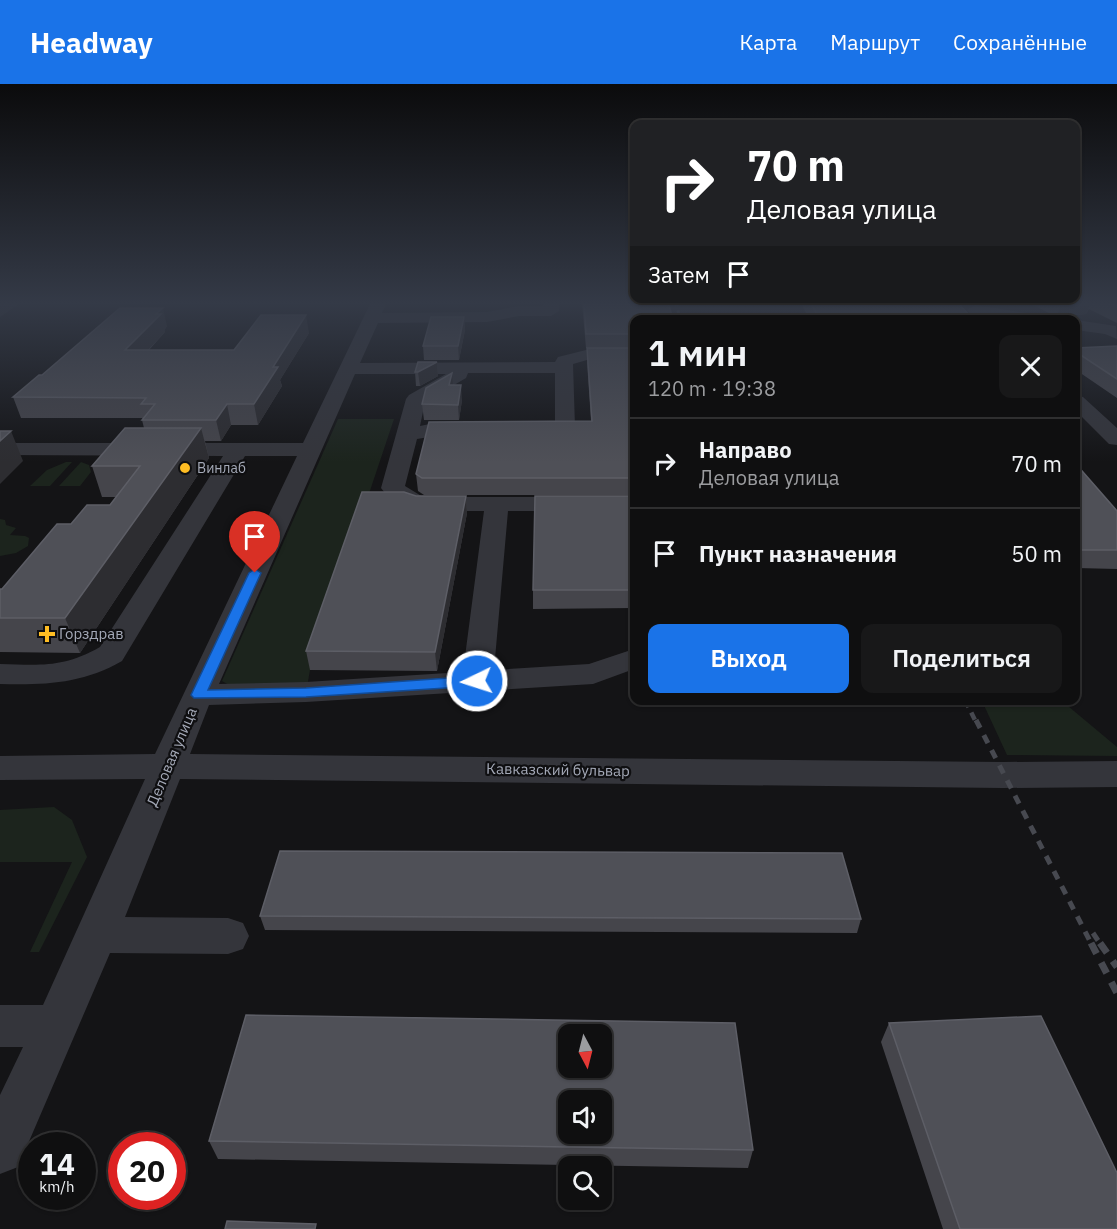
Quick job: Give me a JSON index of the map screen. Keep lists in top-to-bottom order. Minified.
{"streets":{"street":["Деловая улица","Кавказский бульвар"]},"crossings":[["Деловая улица","Кавказский бульвар"]],"places":{"other":["Винлаб"],"health":["Горздрав"]},"north":"bottom","page":{"header":"Headway","nav":["Карта","Маршрут","Сохранённые"],"turn":["70 m","Деловая улица"],"then":"Затем","heading":["1 мин","120 m · 19:38"],"list":[{"name":"Направо","note":"Деловая улица","value":"70 m"},{"name":"Пункт назначения","value":"50 m"}],"buttons":["Выход","Поделиться"],"speed":"14 km/h","limit":"20"}}
